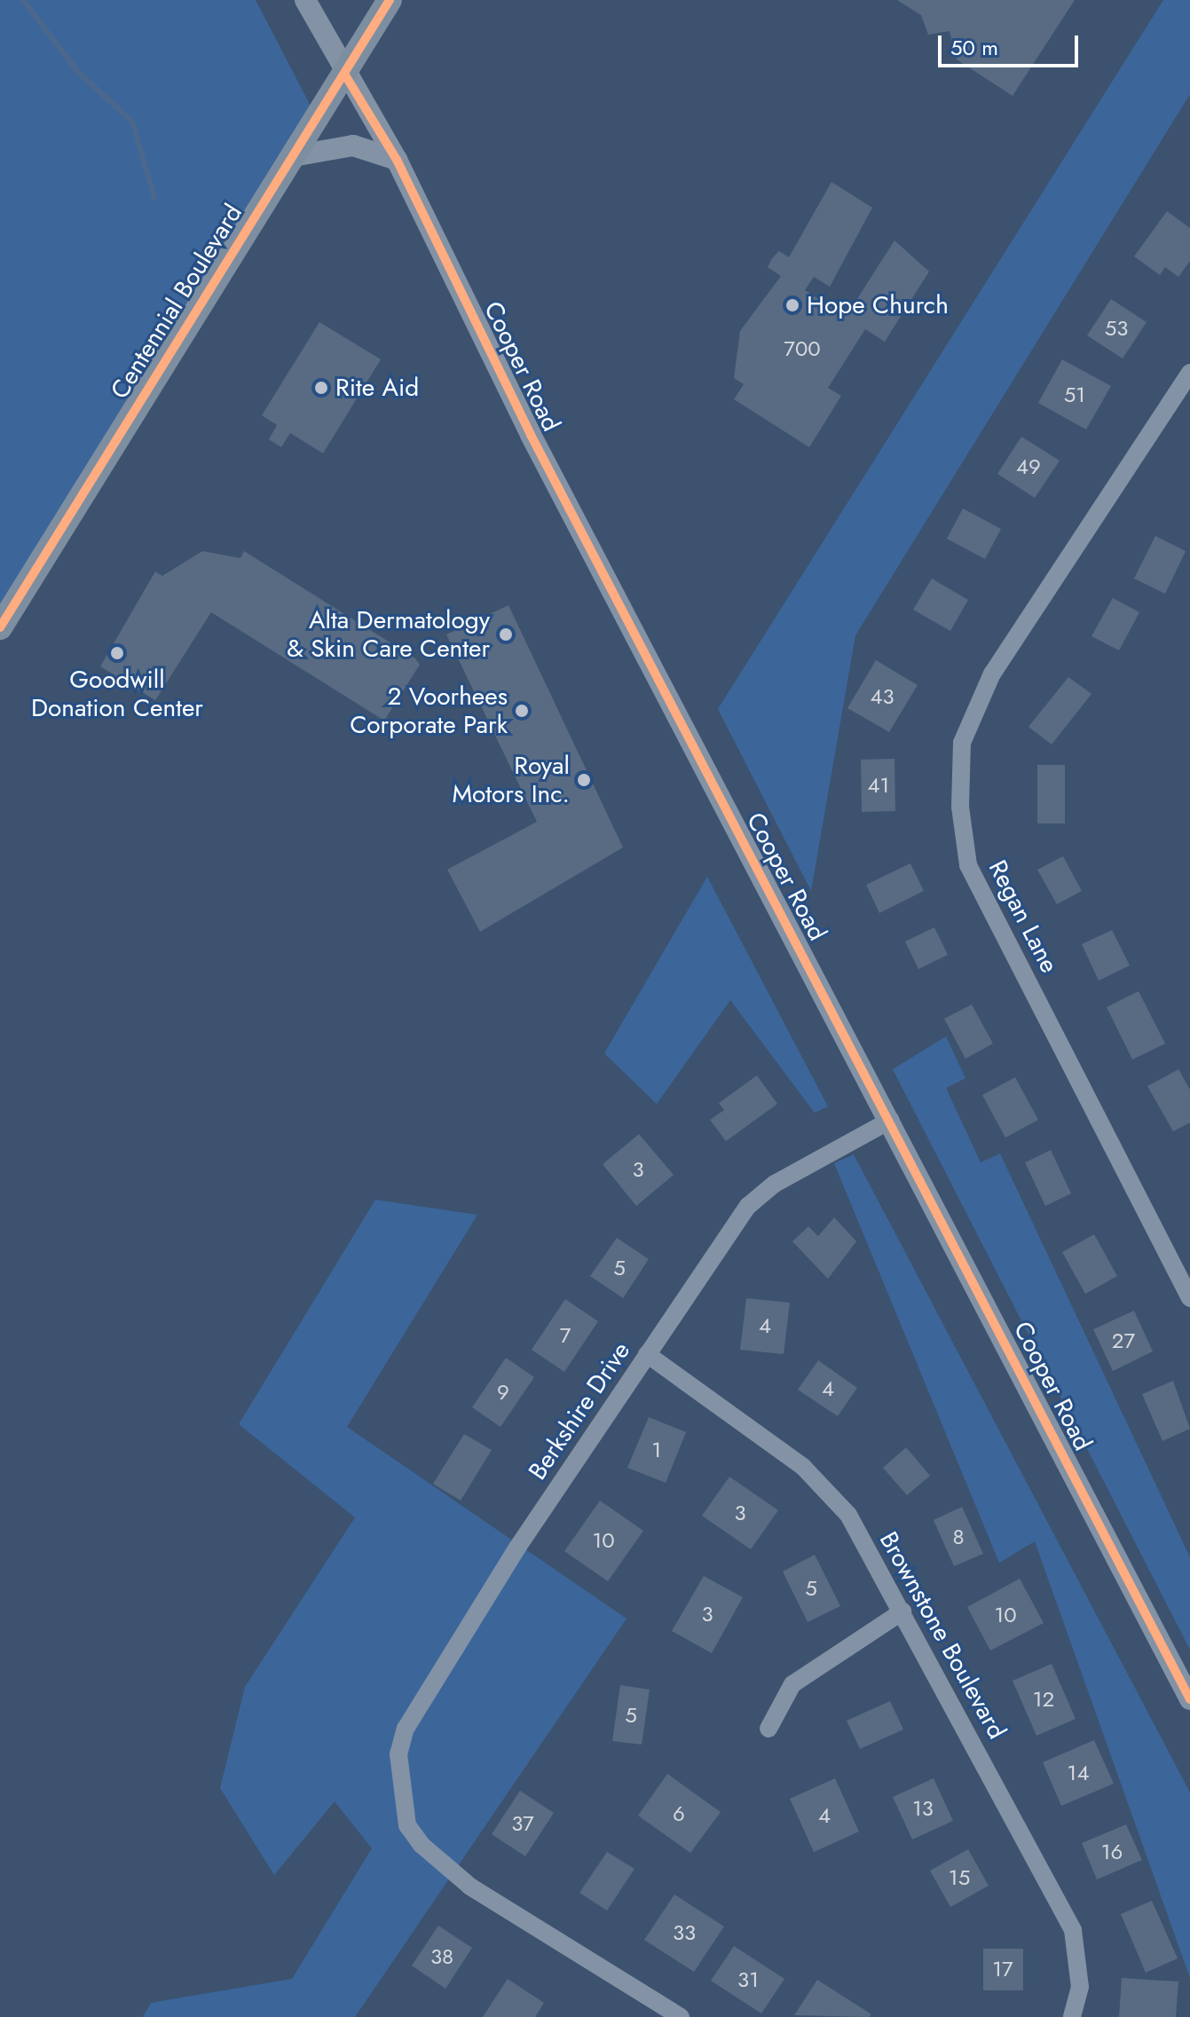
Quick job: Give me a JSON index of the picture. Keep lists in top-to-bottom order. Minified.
{"streets":{"main road":["Centennial Boulevard"],"street":["Cooper Road","Regan Lane","Berkshire Drive","Brownstone Boulevard"]},"crossings":[["Centennial Boulevard","Cooper Road"],["Cooper Road","Berkshire Drive"],["Berkshire Drive","Brownstone Boulevard"]],"places":["Hope Church","Rite Aid","Alta Dermatology & Skin Care Center","Goodwill Donation Center","2 Voorhees Corporate Park","Royal Motors Inc."],"house_numbers":["53","700","51","49","43","41","3","5","4","7","27","4","9","1","3","8","10","5","3","10","12","5","14","13","6","4","37","16","15","33","38","17","31"],"scale_bar":"50 m"}
